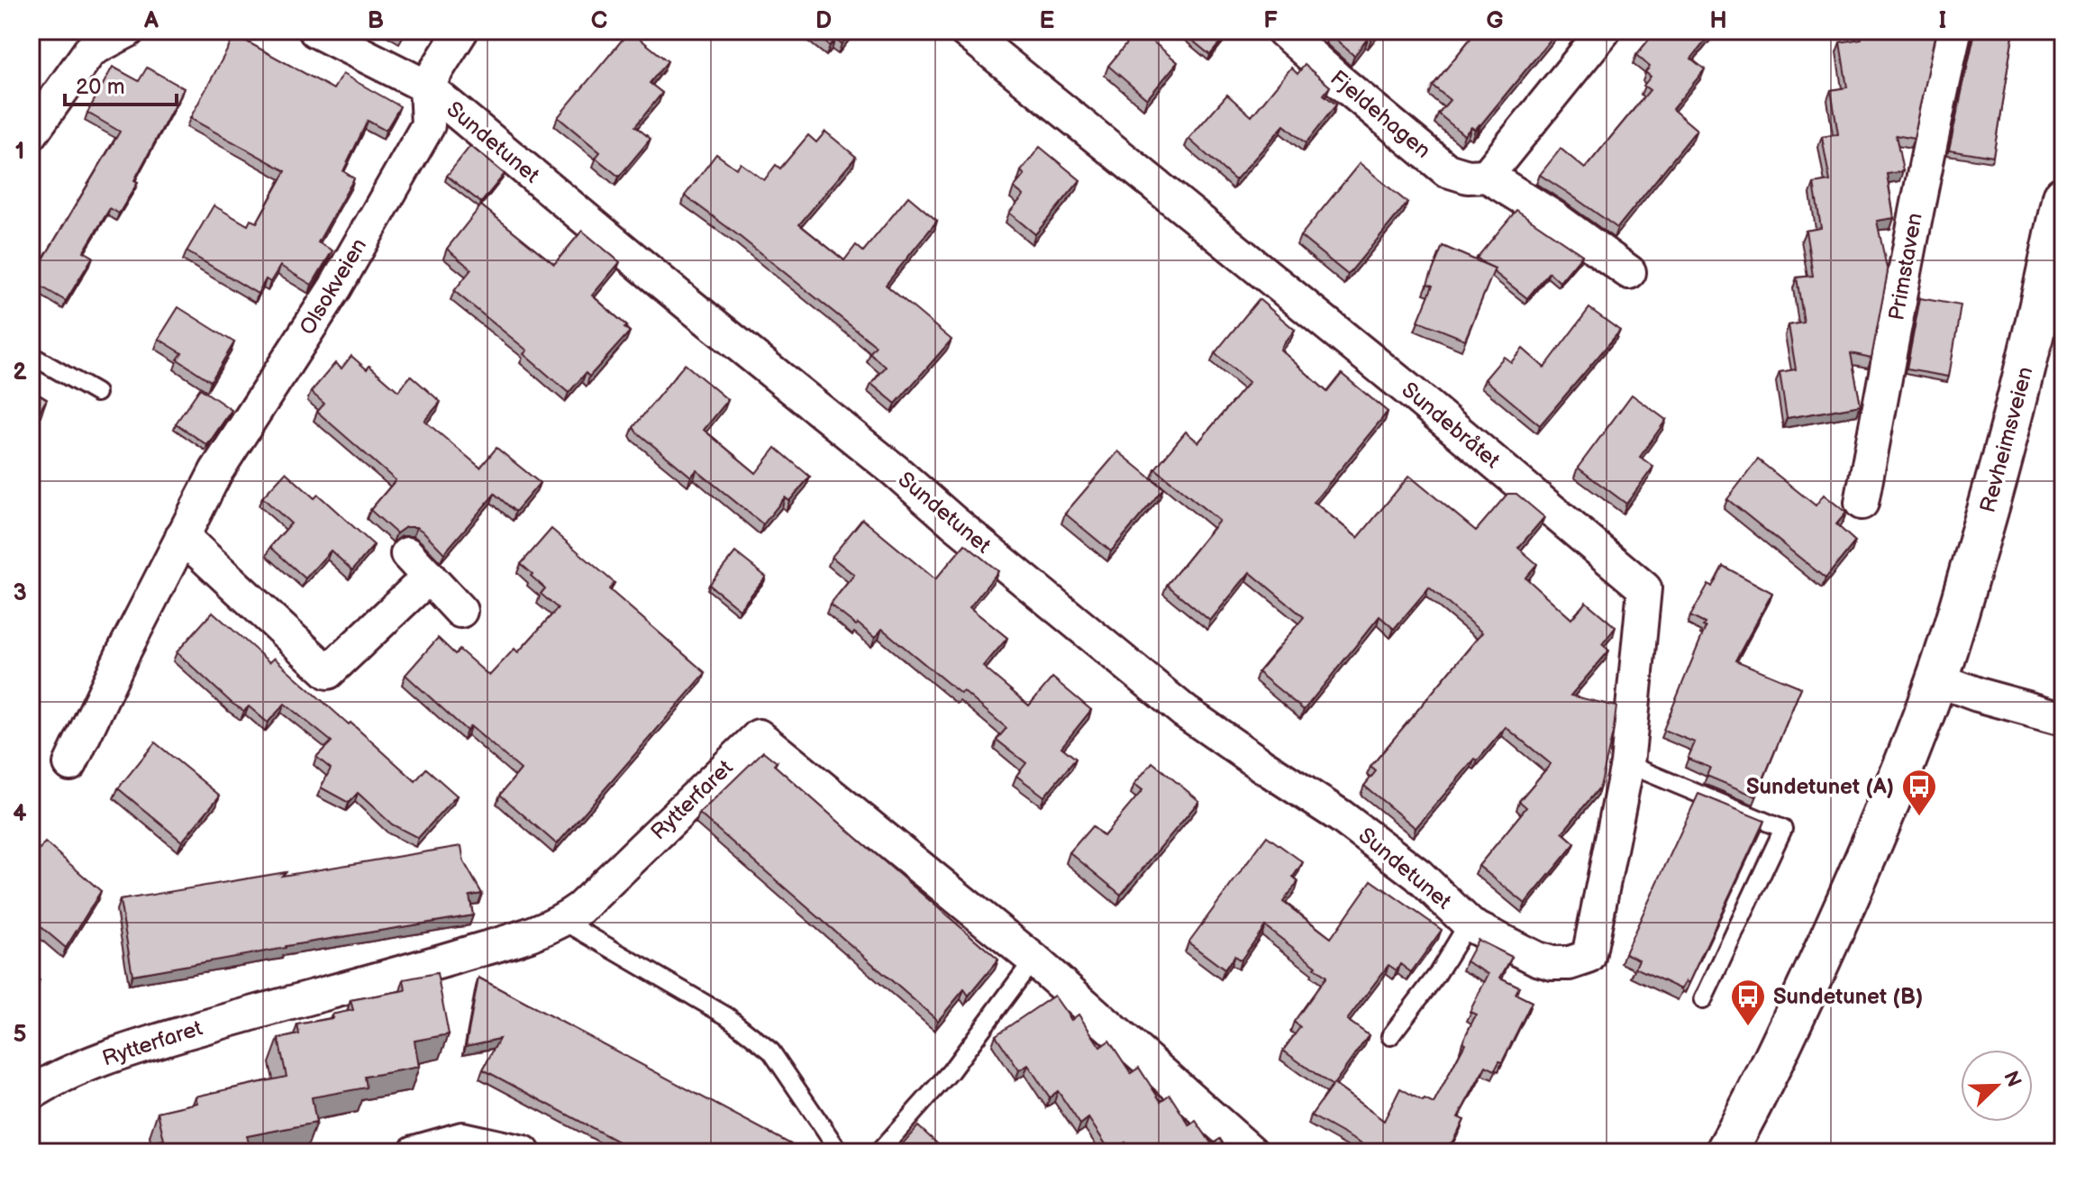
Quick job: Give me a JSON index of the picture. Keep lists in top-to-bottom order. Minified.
{"streets":{"main road":["Revheimsveien"],"street":["Fjeldehagen","Sundetunet","Primstaven","Olsokveien","Sundebråtet","Rytterfaret"]},"crossings":[["Sundetunet","Olsokveien"],["Sundetunet","Sundebråtet"]],"places":{"bus stop":["Sundetunet (A)","Sundetunet (B)"]},"scale_bar":"20 m","north":"top right","grid":{"columns":["A","B","C","D","E","F","G","H","I"],"rows":["1","2","3","4","5"]}}
